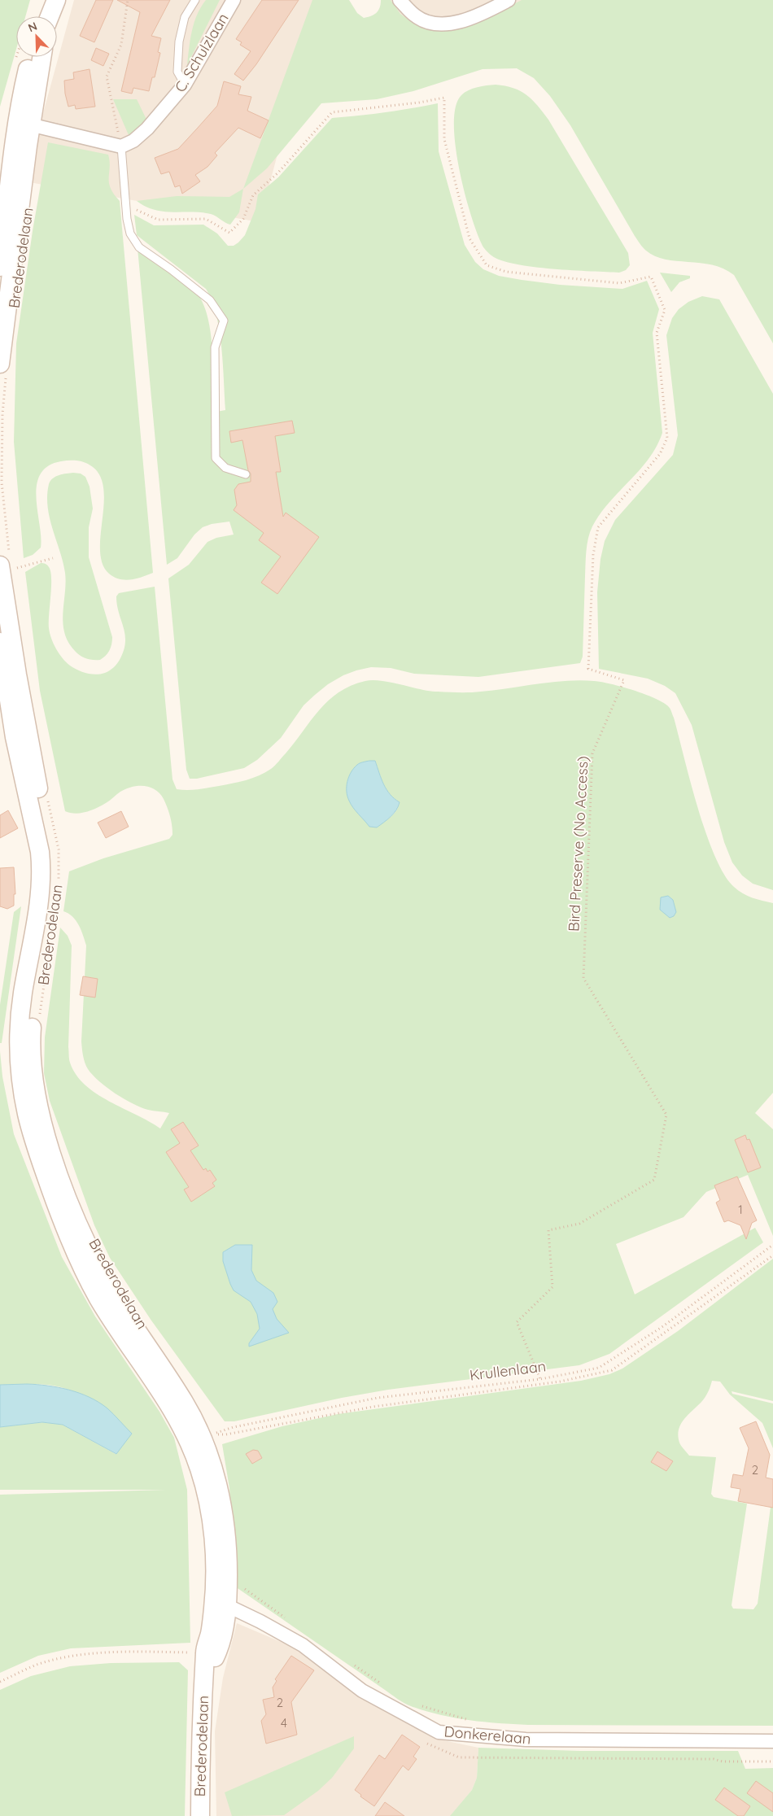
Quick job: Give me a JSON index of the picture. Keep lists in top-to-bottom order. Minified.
{"streets":{"street":["C. Schulzlaan","Brederodelaan","Donkerelaan"],"path":["Bird Preserve (No Access)","Krullenlaan"]},"crossings":[["Brederodelaan","Krullenlaan"],["Brederodelaan","Donkerelaan"],["Bird Preserve (No Access)","Krullenlaan"]],"house_numbers":["1","2","2","4"],"north":"top left"}
